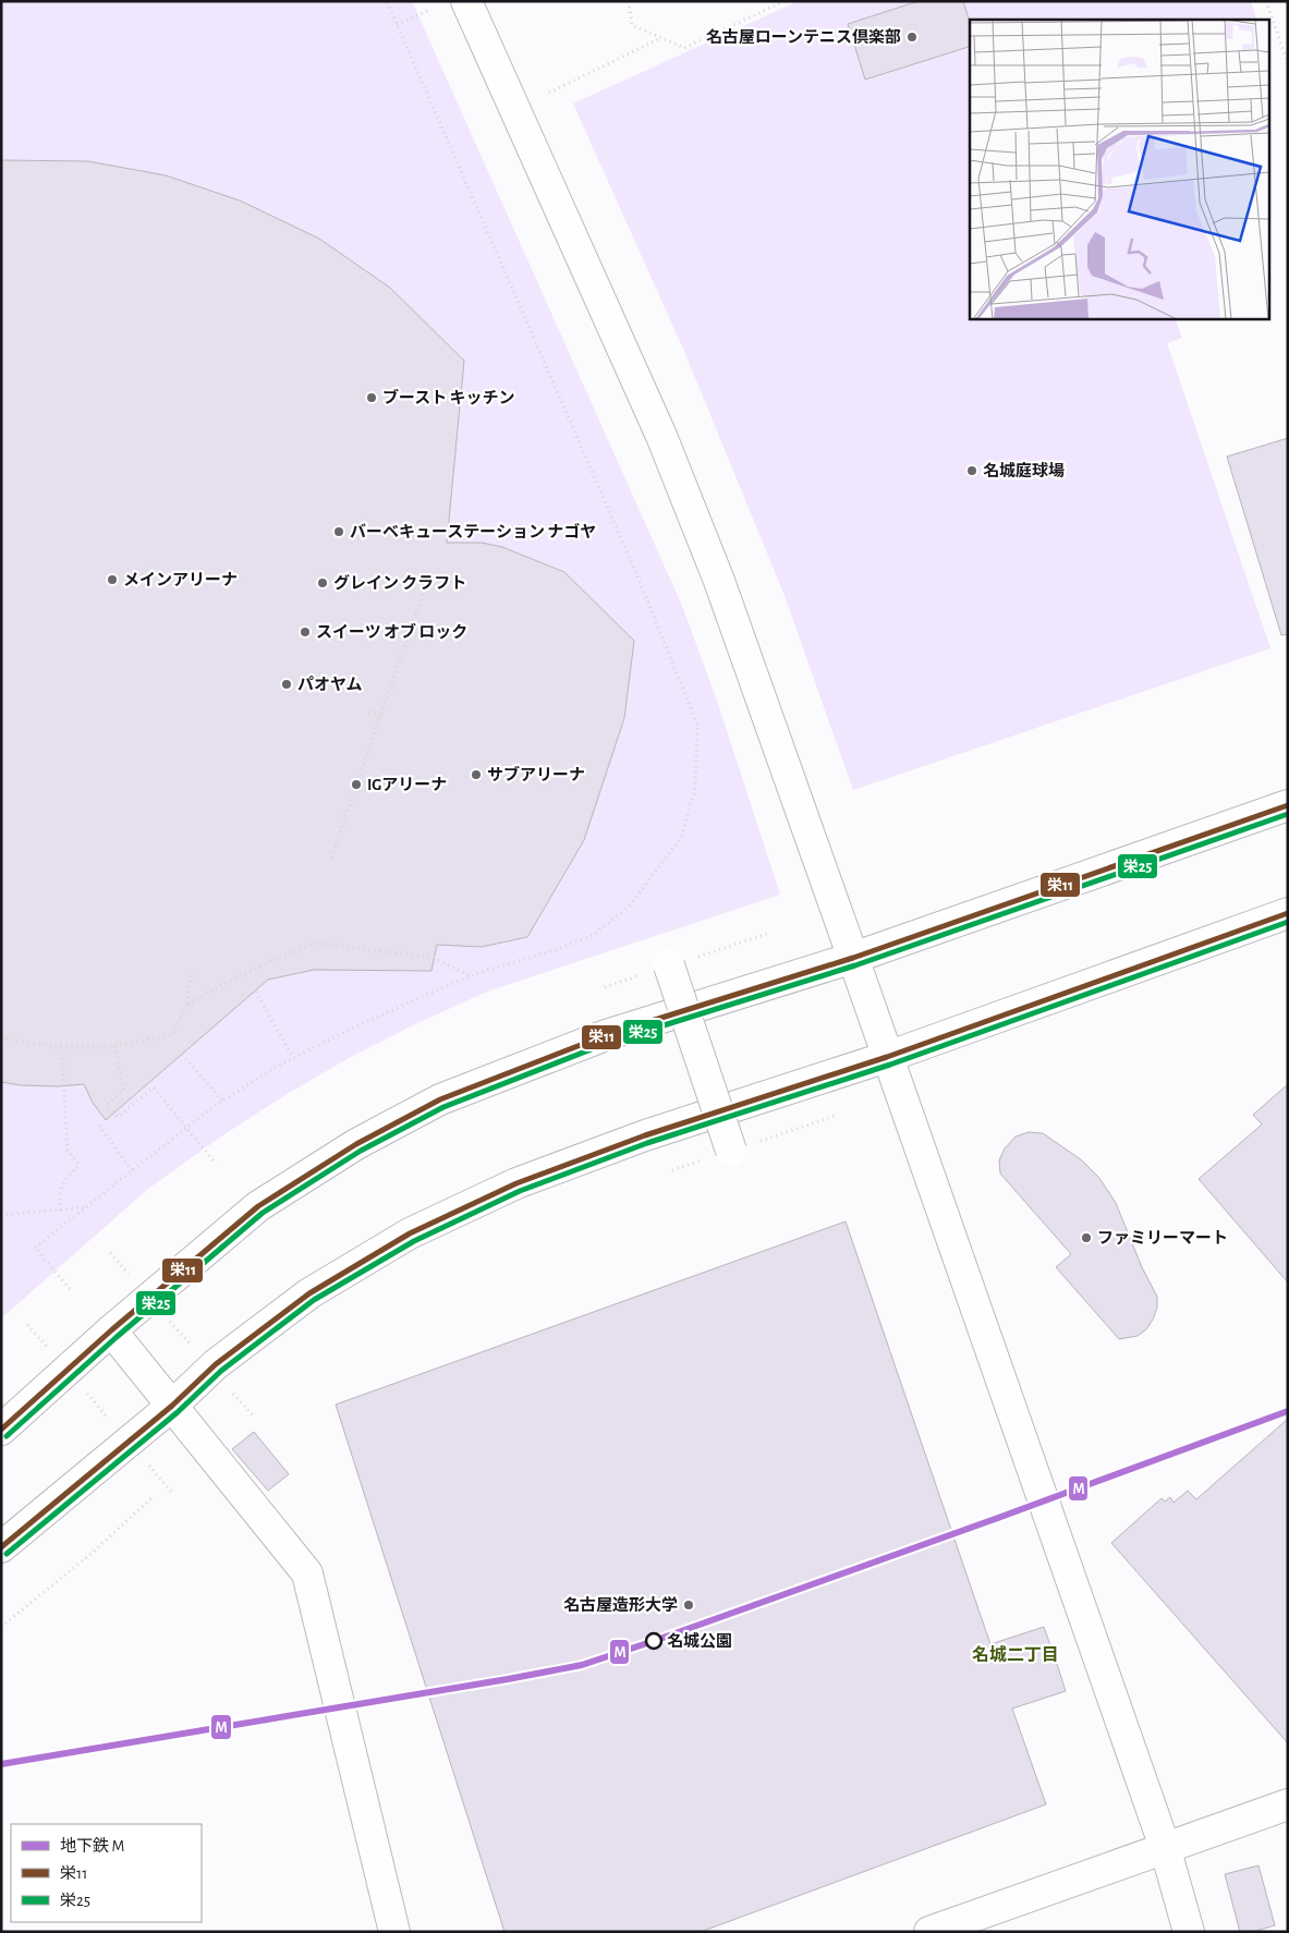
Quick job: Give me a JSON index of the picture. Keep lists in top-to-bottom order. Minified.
{"districts":["名城二丁目"],"places":["名古屋ローンテニス倶楽部","ブースト キッチン","名城庭球場","バーベキューステーション ナゴヤ","メインアリーナ","グレイン クラフト","スイーツ オブ ロック","パオヤム","サブアリーナ","IGアリーナ","ファミリーマート","名古屋造形大学","名城公園"],"lines":["transit line 栄11","transit line 栄25","metro line M"],"legend":["地下鉄 M","栄11","栄25"]}
